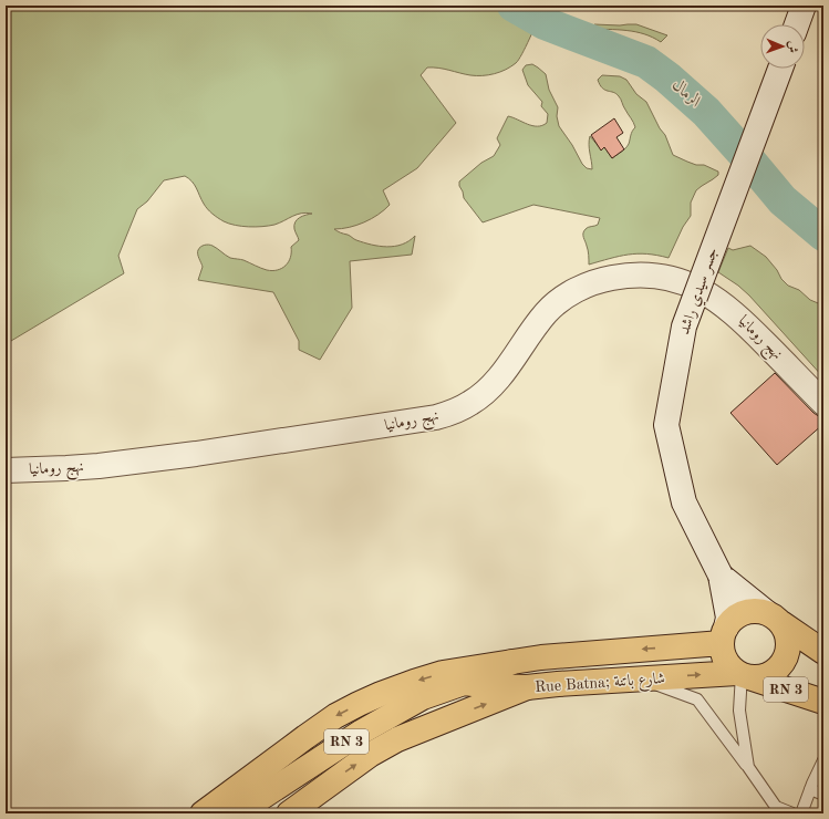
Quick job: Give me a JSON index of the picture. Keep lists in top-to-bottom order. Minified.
{"streets":{"main road":["Rue Batna; شارع باتنة","RN 3"],"street":["جسر سيدي راشد","نهج رومانيا"]},"crossings":[["جسر سيدي راشد","Rue Batna; شارع باتنة"],["جسر سيدي راشد","RN 3"],["Rue Batna; شارع باتنة","RN 3"]],"water":["الرمال"],"north":"right"}
